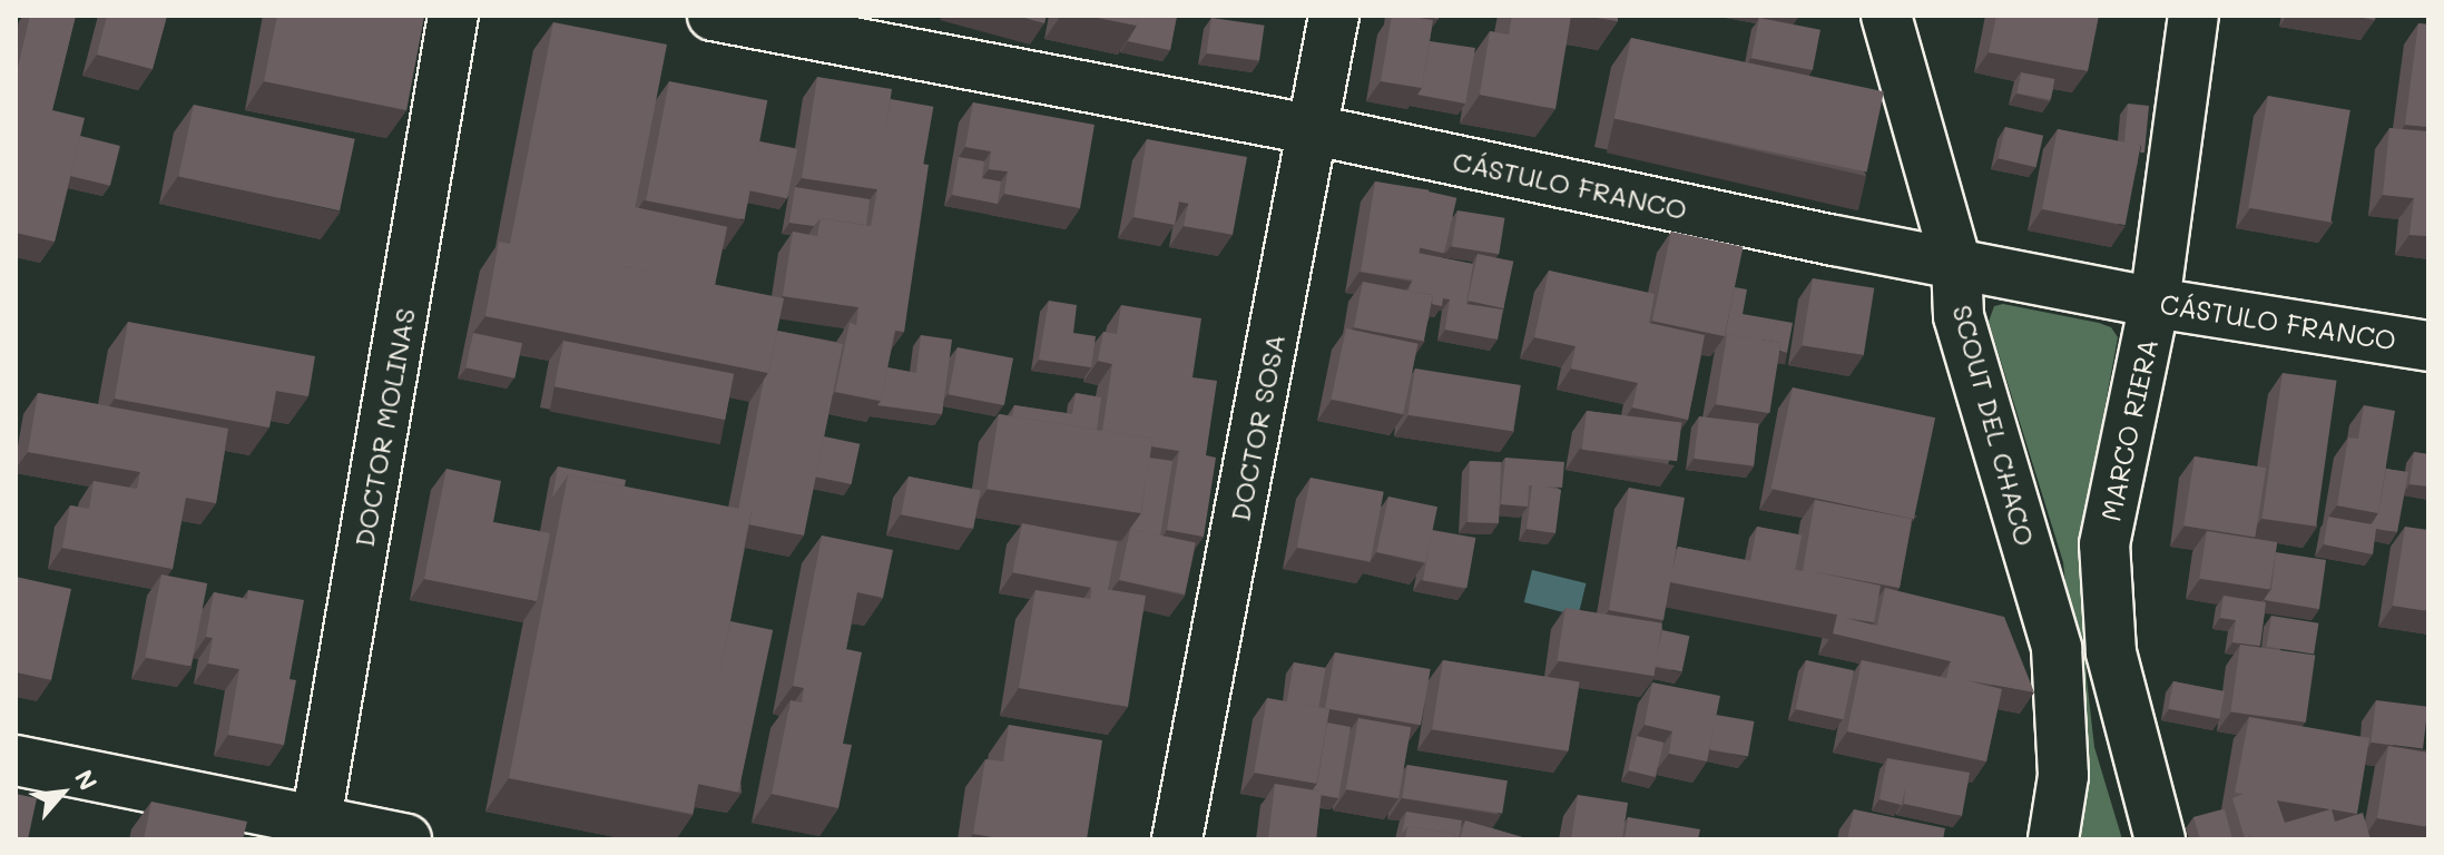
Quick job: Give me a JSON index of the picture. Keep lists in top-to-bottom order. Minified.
{"streets":{"street":["CÁSTULO FRANCO","SCOUT DEL CHACO","DOCTOR MOLINAS","DOCTOR SOSA","MARCO RIERA"]},"crossings":[["CÁSTULO FRANCO","SCOUT DEL CHACO"],["CÁSTULO FRANCO","DOCTOR SOSA"],["CÁSTULO FRANCO","MARCO RIERA"]],"north":"top right"}
